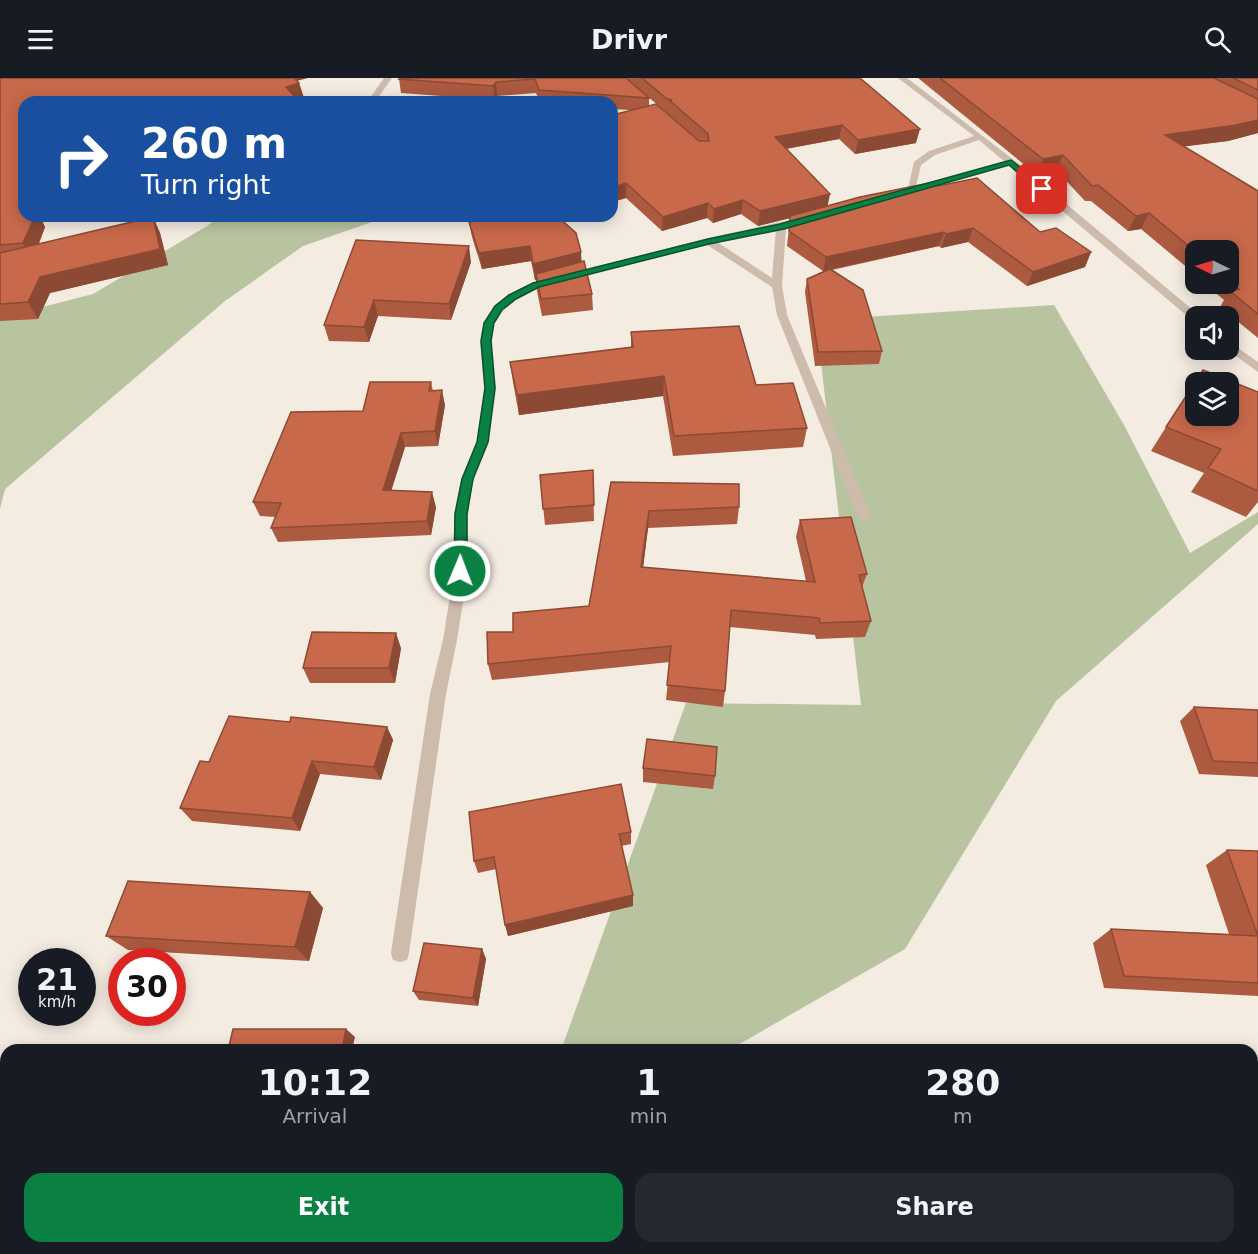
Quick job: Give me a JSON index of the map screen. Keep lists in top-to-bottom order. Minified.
{"north":"left","page":{"header":"Drivr","turn":["260 m","Turn right"],"speed":"21 km/h","limit":"30","eta":["10:12","Arrival","1","min","280","m"],"buttons":["Exit","Share"]}}
